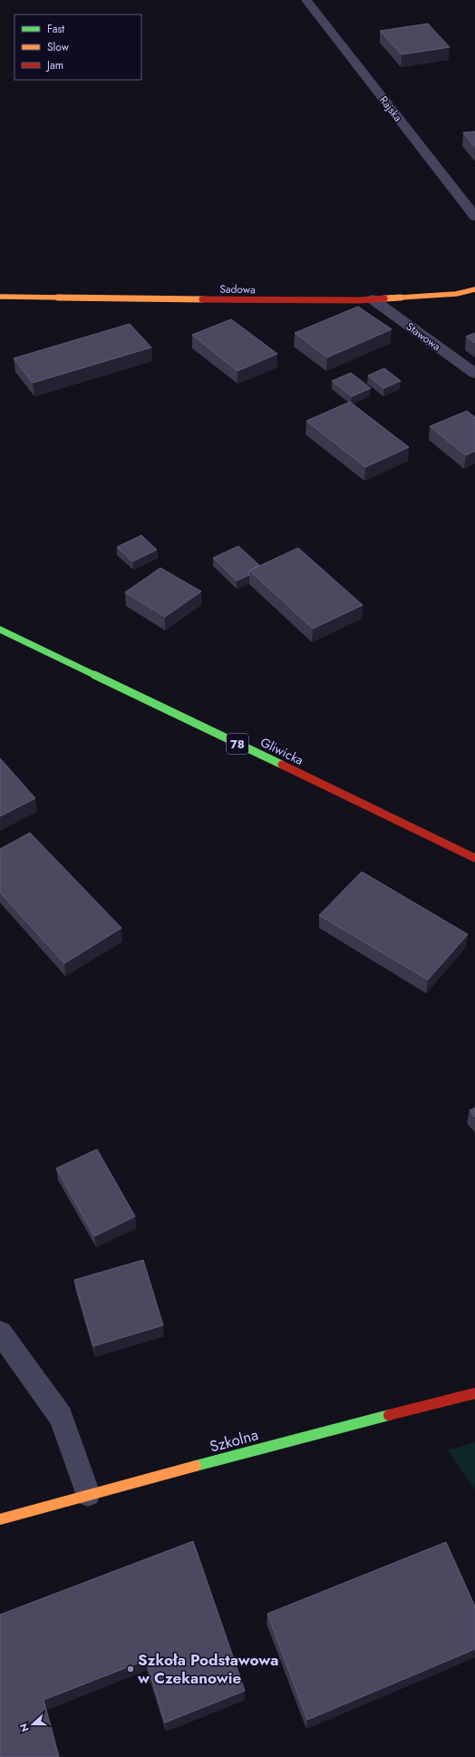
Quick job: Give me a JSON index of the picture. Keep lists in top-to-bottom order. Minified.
{"streets":{"street":["Rajska","Sadowa","Stawowa","78","Gliwicka","Szkolna"]},"crossings":[["Sadowa","Stawowa"]],"places":["Szkoła Podstawowa w Czekanowie"],"legend":["Fast","Slow","Jam"],"north":"left"}
